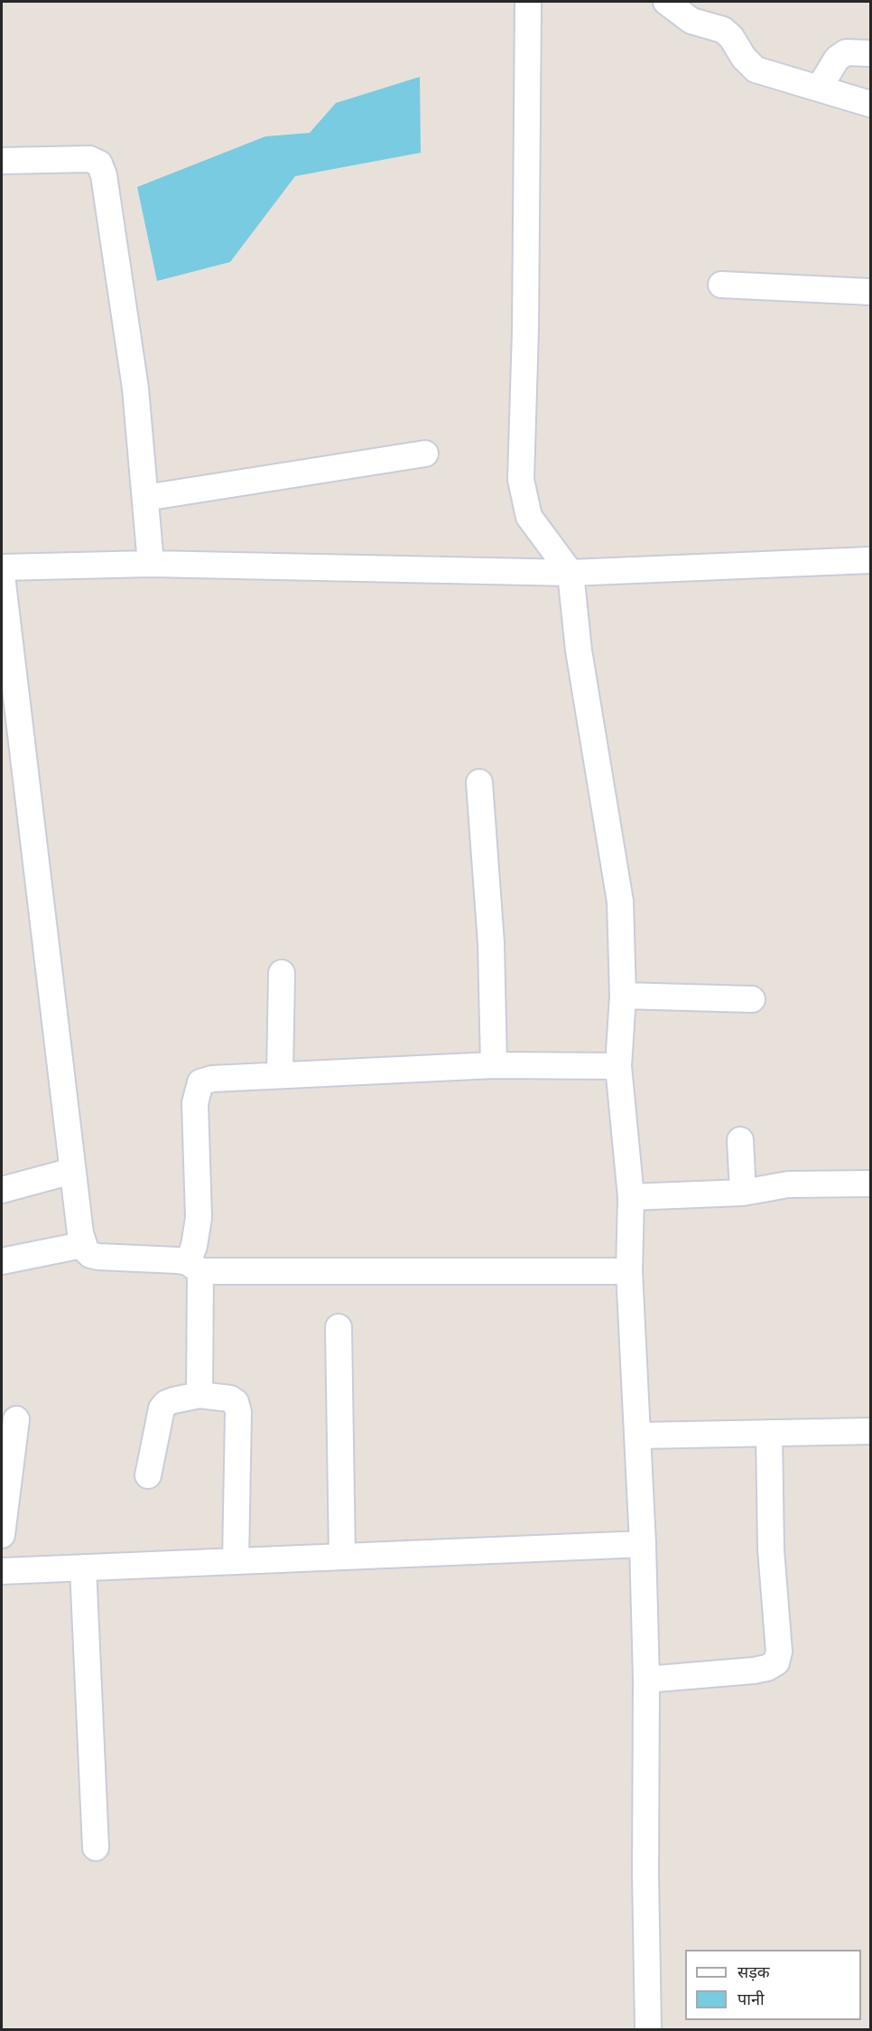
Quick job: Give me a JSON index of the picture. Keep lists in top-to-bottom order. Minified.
{"legend":["सड़क","पानी"]}
